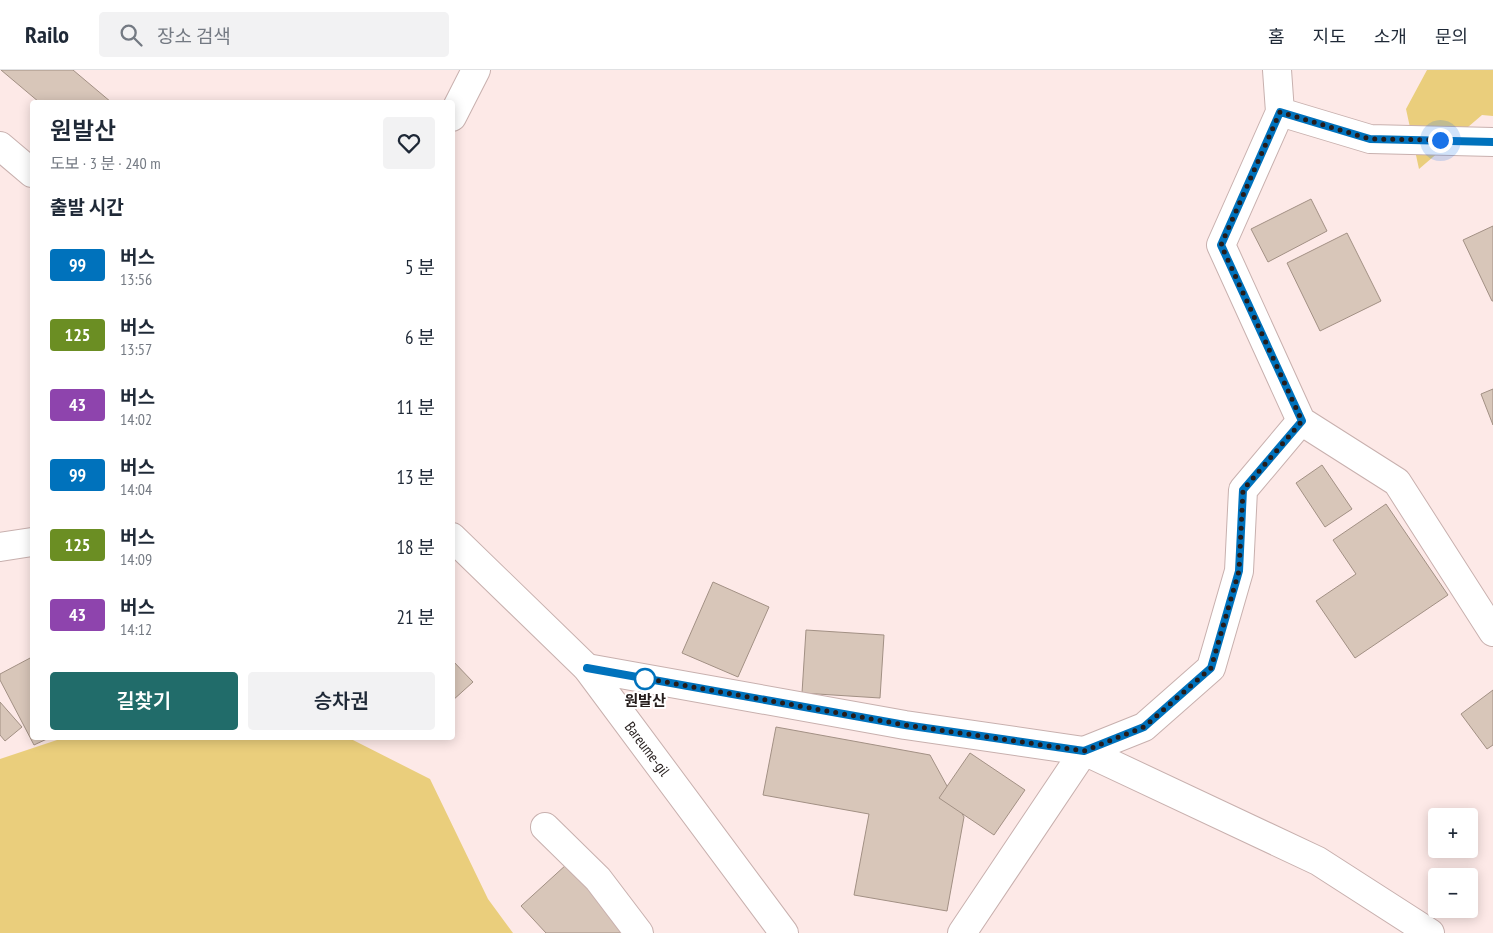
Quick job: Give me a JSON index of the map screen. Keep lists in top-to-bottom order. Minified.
{"streets":{"street":["Bareume-gil"]},"places":["원발산"],"lines":["bus line 99"],"page":{"header":"Railo","search":"장소 검색","nav":["홈","지도","소개","문의"],"heading":[["원발산","도보 · 3 분 · 240 m"],"출발 시간"],"list":[{"mark":"99","name":"버스","note":"13:56","value":"5 분"},{"mark":"125","name":"버스","note":"13:57","value":"6 분"},{"mark":"43","name":"버스","note":"14:02","value":"11 분"},{"mark":"99","name":"버스","note":"14:04","value":"13 분"},{"mark":"125","name":"버스","note":"14:09","value":"18 분"},{"mark":"43","name":"버스","note":"14:12","value":"21 분"}],"buttons":["길찾기","승차권"],"map_buttons":["+","−"]}}
